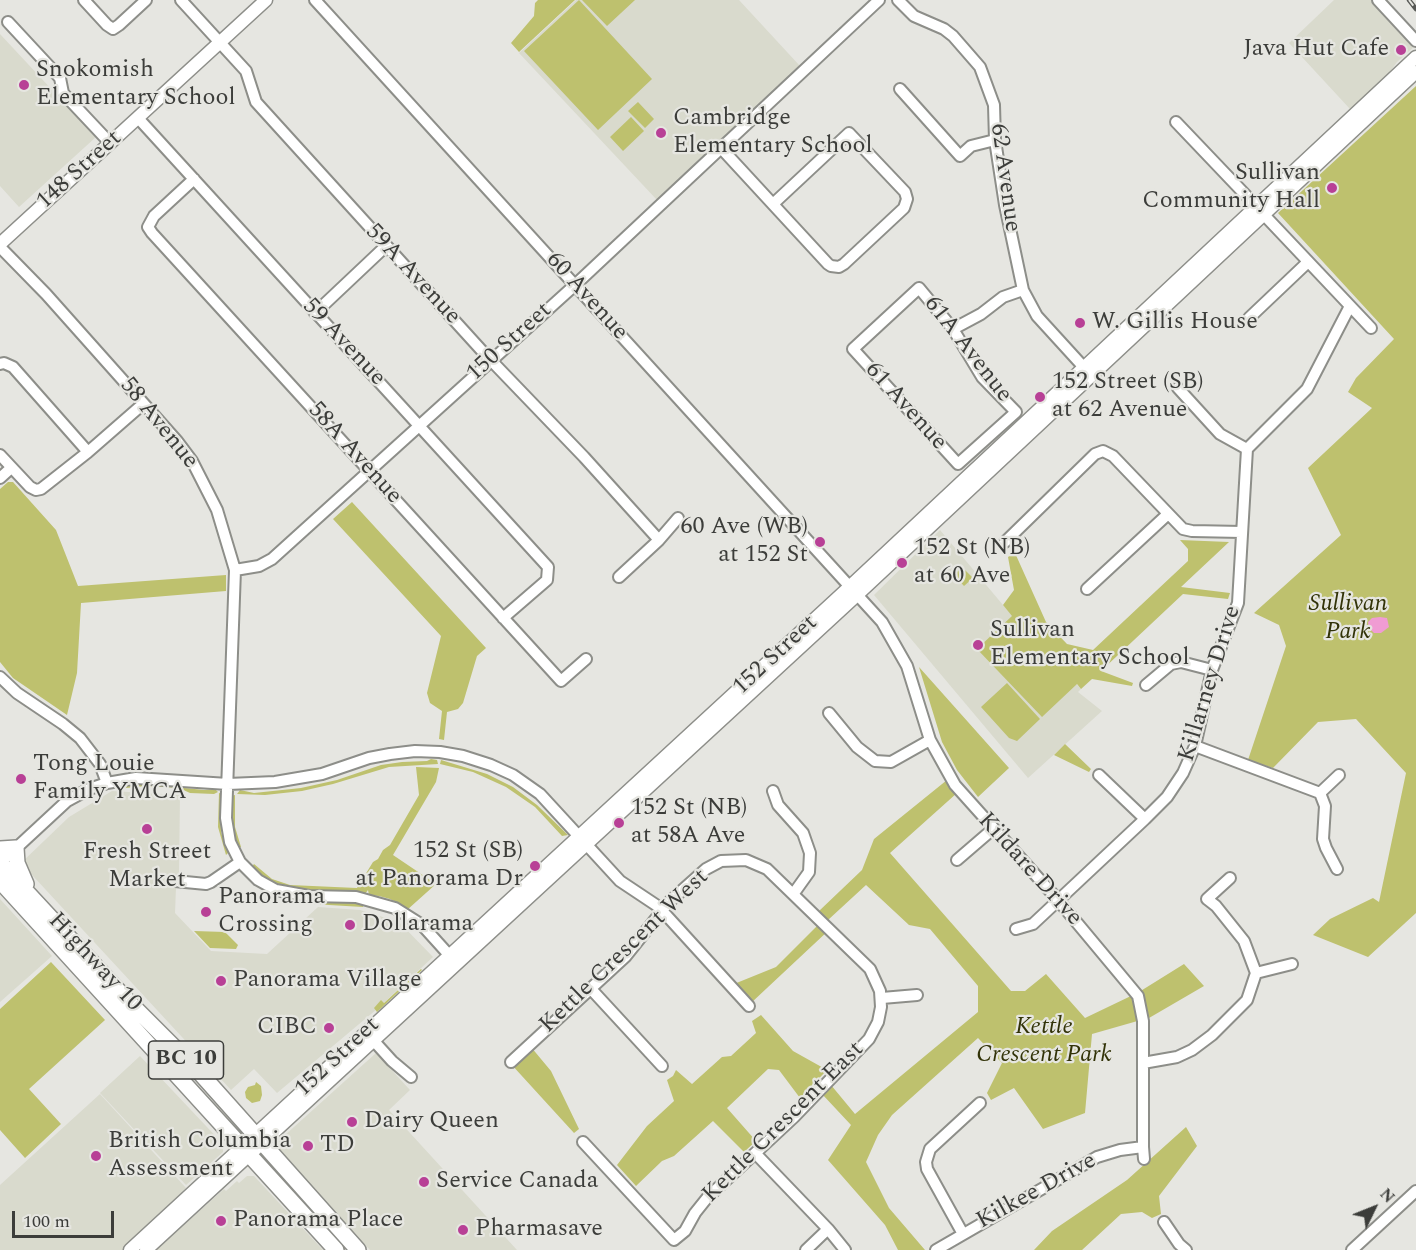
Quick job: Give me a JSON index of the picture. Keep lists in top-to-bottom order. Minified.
{"streets":{"highway":["Highway 10","BC 10"],"main road":["148 Street","152 Street"],"street":["62 Avenue","59A Avenue","60 Avenue","59 Avenue","150 Street","61A Avenue","61 Avenue","58 Avenue","58A Avenue","Killarney Drive","Kildare Drive","Kettle Crescent West","Kettle Crescent East","Kilkee Drive"]},"crossings":[["148 Street","59A Avenue"],["148 Street","59 Avenue"],["148 Street","58 Avenue"],["62 Avenue","152 Street"],["59A Avenue","150 Street"],["60 Avenue","150 Street"],["60 Avenue","152 Street"],["60 Avenue","Kildare Drive"],["59 Avenue","150 Street"],["59 Avenue","58A Avenue"],["150 Street","58 Avenue"],["150 Street","58A Avenue"],["61A Avenue","61 Avenue"],["152 Street","Kildare Drive"],["152 Street","Highway 10"],["Killarney Drive","Kildare Drive"],["Kildare Drive","Kilkee Drive"]],"parks":["Sullivan Park","Kettle Crescent Park"],"places":["Java Hut Cafe","Snokomish Elementary School","Cambridge Elementary School","Sullivan Community Hall","W. Gillis House","152 Street (SB) at 62 Avenue","60 Ave (WB) at 152 St","152 St (NB) at 60 Ave","Sullivan Elementary School","Tong Louie Family YMCA","152 St (NB) at 58A Ave","Fresh Street Market","152 St (SB) at Panorama Dr","Panorama Crossing","Dollarama","Panorama Village","CIBC","Dairy Queen","TD","British Columbia Assessment","Service Canada","Panorama Place","Pharmasave"],"scale_bar":"100 m","north":"top right"}
